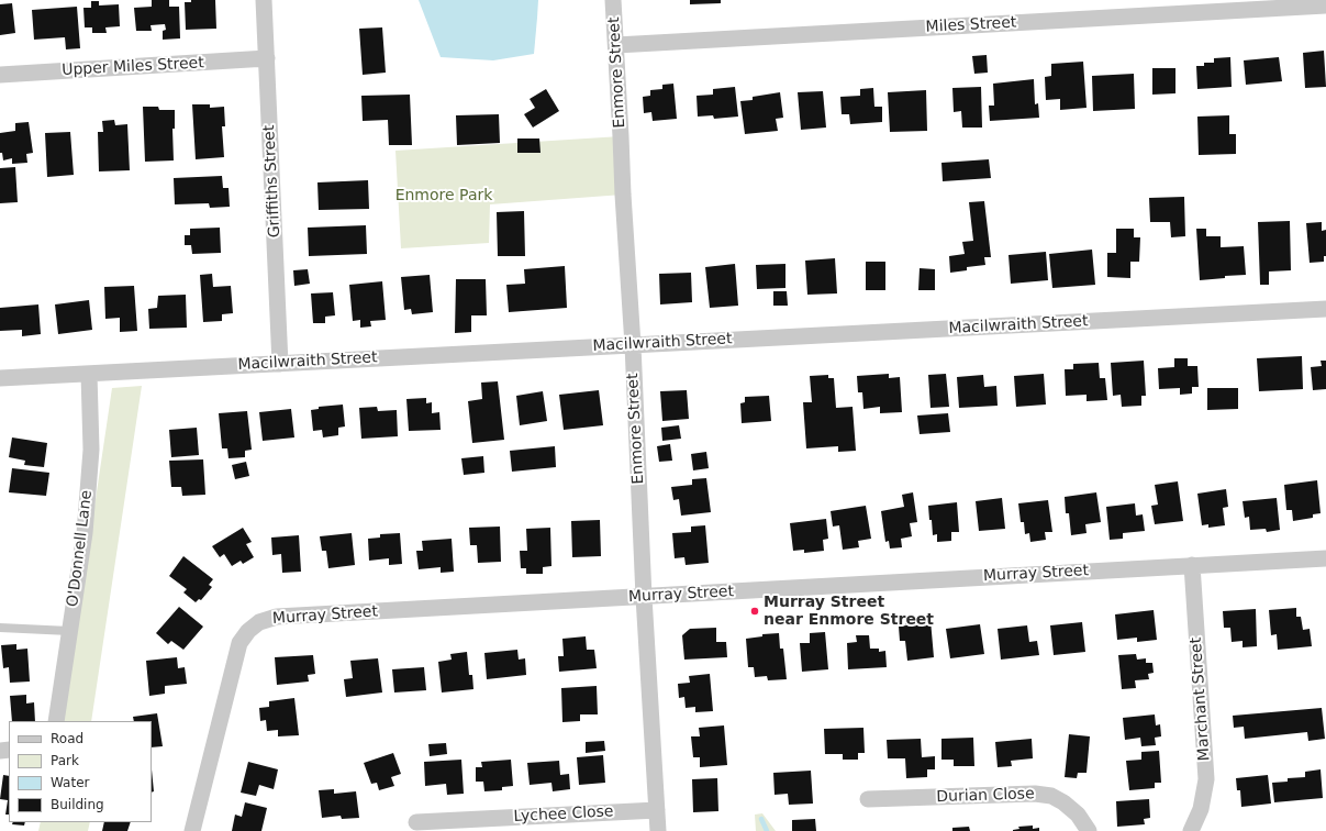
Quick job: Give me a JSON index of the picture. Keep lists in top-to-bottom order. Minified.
{"streets":{"street":["Miles Street","Upper Miles Street","Enmore Street","Griffiths Street","Macilwraith Street","O'Donnell Lane","Murray Street","Marchant Street","Durian Close","Lychee Close"]},"crossings":[["Miles Street","Enmore Street"],["Upper Miles Street","Griffiths Street"],["Enmore Street","Macilwraith Street"],["Enmore Street","Murray Street"],["Enmore Street","Lychee Close"],["Griffiths Street","Macilwraith Street"],["Macilwraith Street","O'Donnell Lane"],["Murray Street","Marchant Street"]],"parks":["Enmore Park"],"places":["Murray Street near Enmore Street"],"legend":["Road","Park","Water","Building"]}
